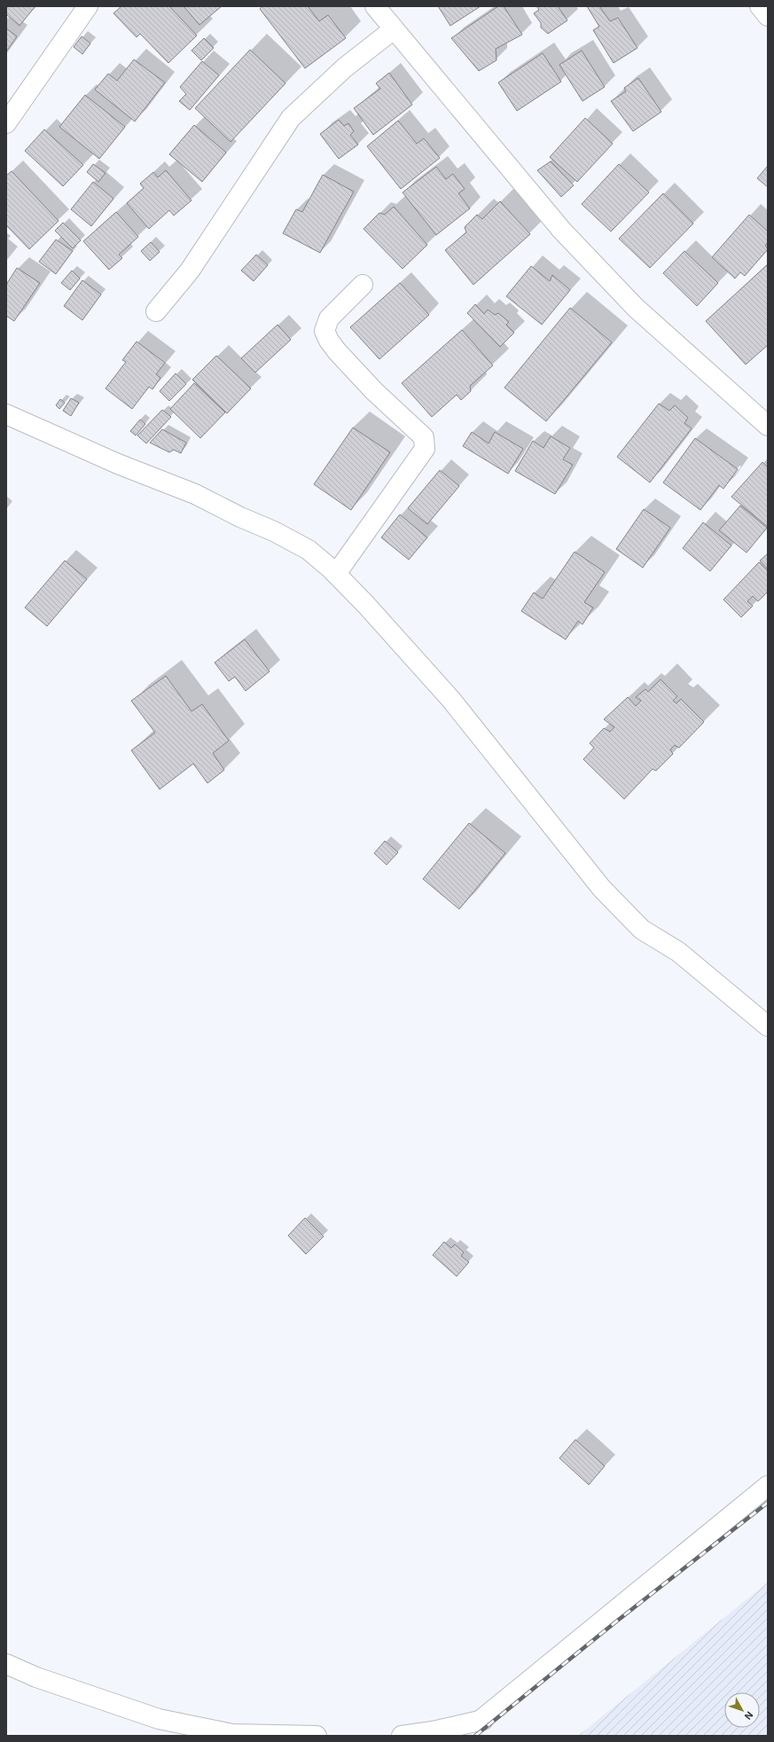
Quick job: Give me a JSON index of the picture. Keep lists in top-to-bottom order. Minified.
{"north":"bottom right"}
